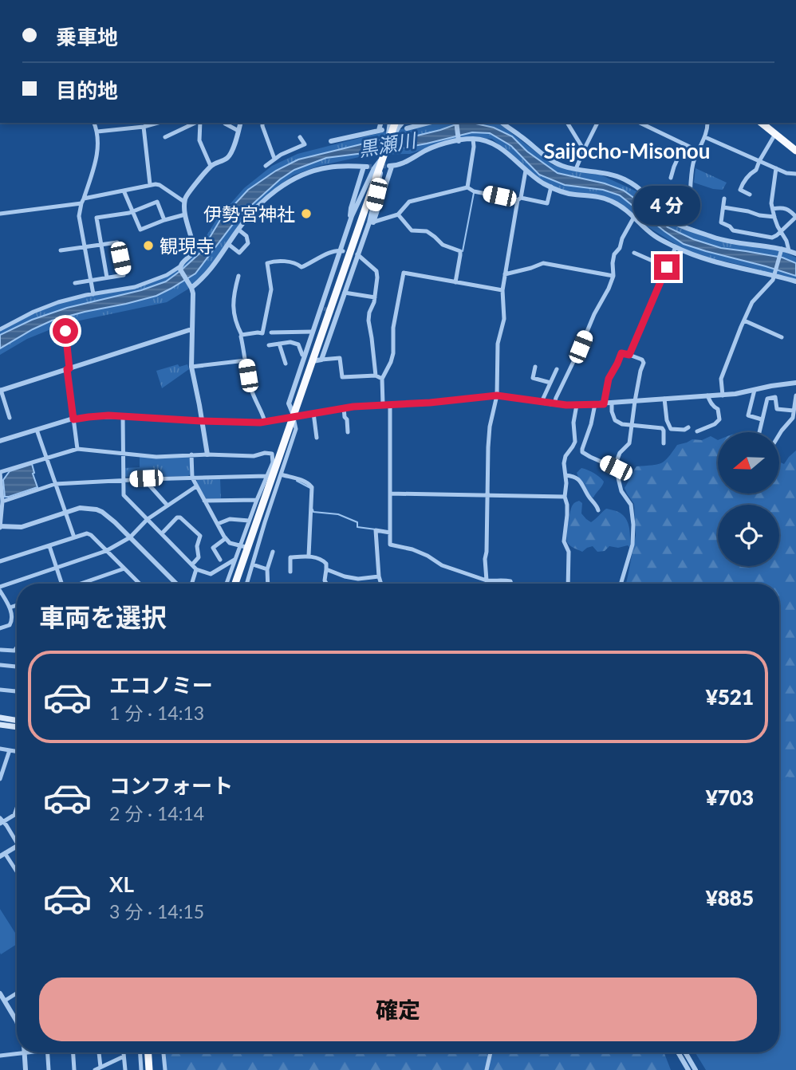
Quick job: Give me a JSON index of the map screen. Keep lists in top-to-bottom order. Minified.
{"districts":["Saijocho-Misonou"],"water":["黒瀬川"],"places":["伊勢宮神社","観現寺"],"north":"left","page":{"banner":["乗車地","目的地"],"bubble":"4 分","heading":"車両を選択","list":[{"name":"エコノミー","note":"1 分 · 14:13","value":"¥521"},{"name":"コンフォート","note":"2 分 · 14:14","value":"¥703"},{"name":"XL","note":"3 分 · 14:15","value":"¥885"}],"buttons":"確定"}}
